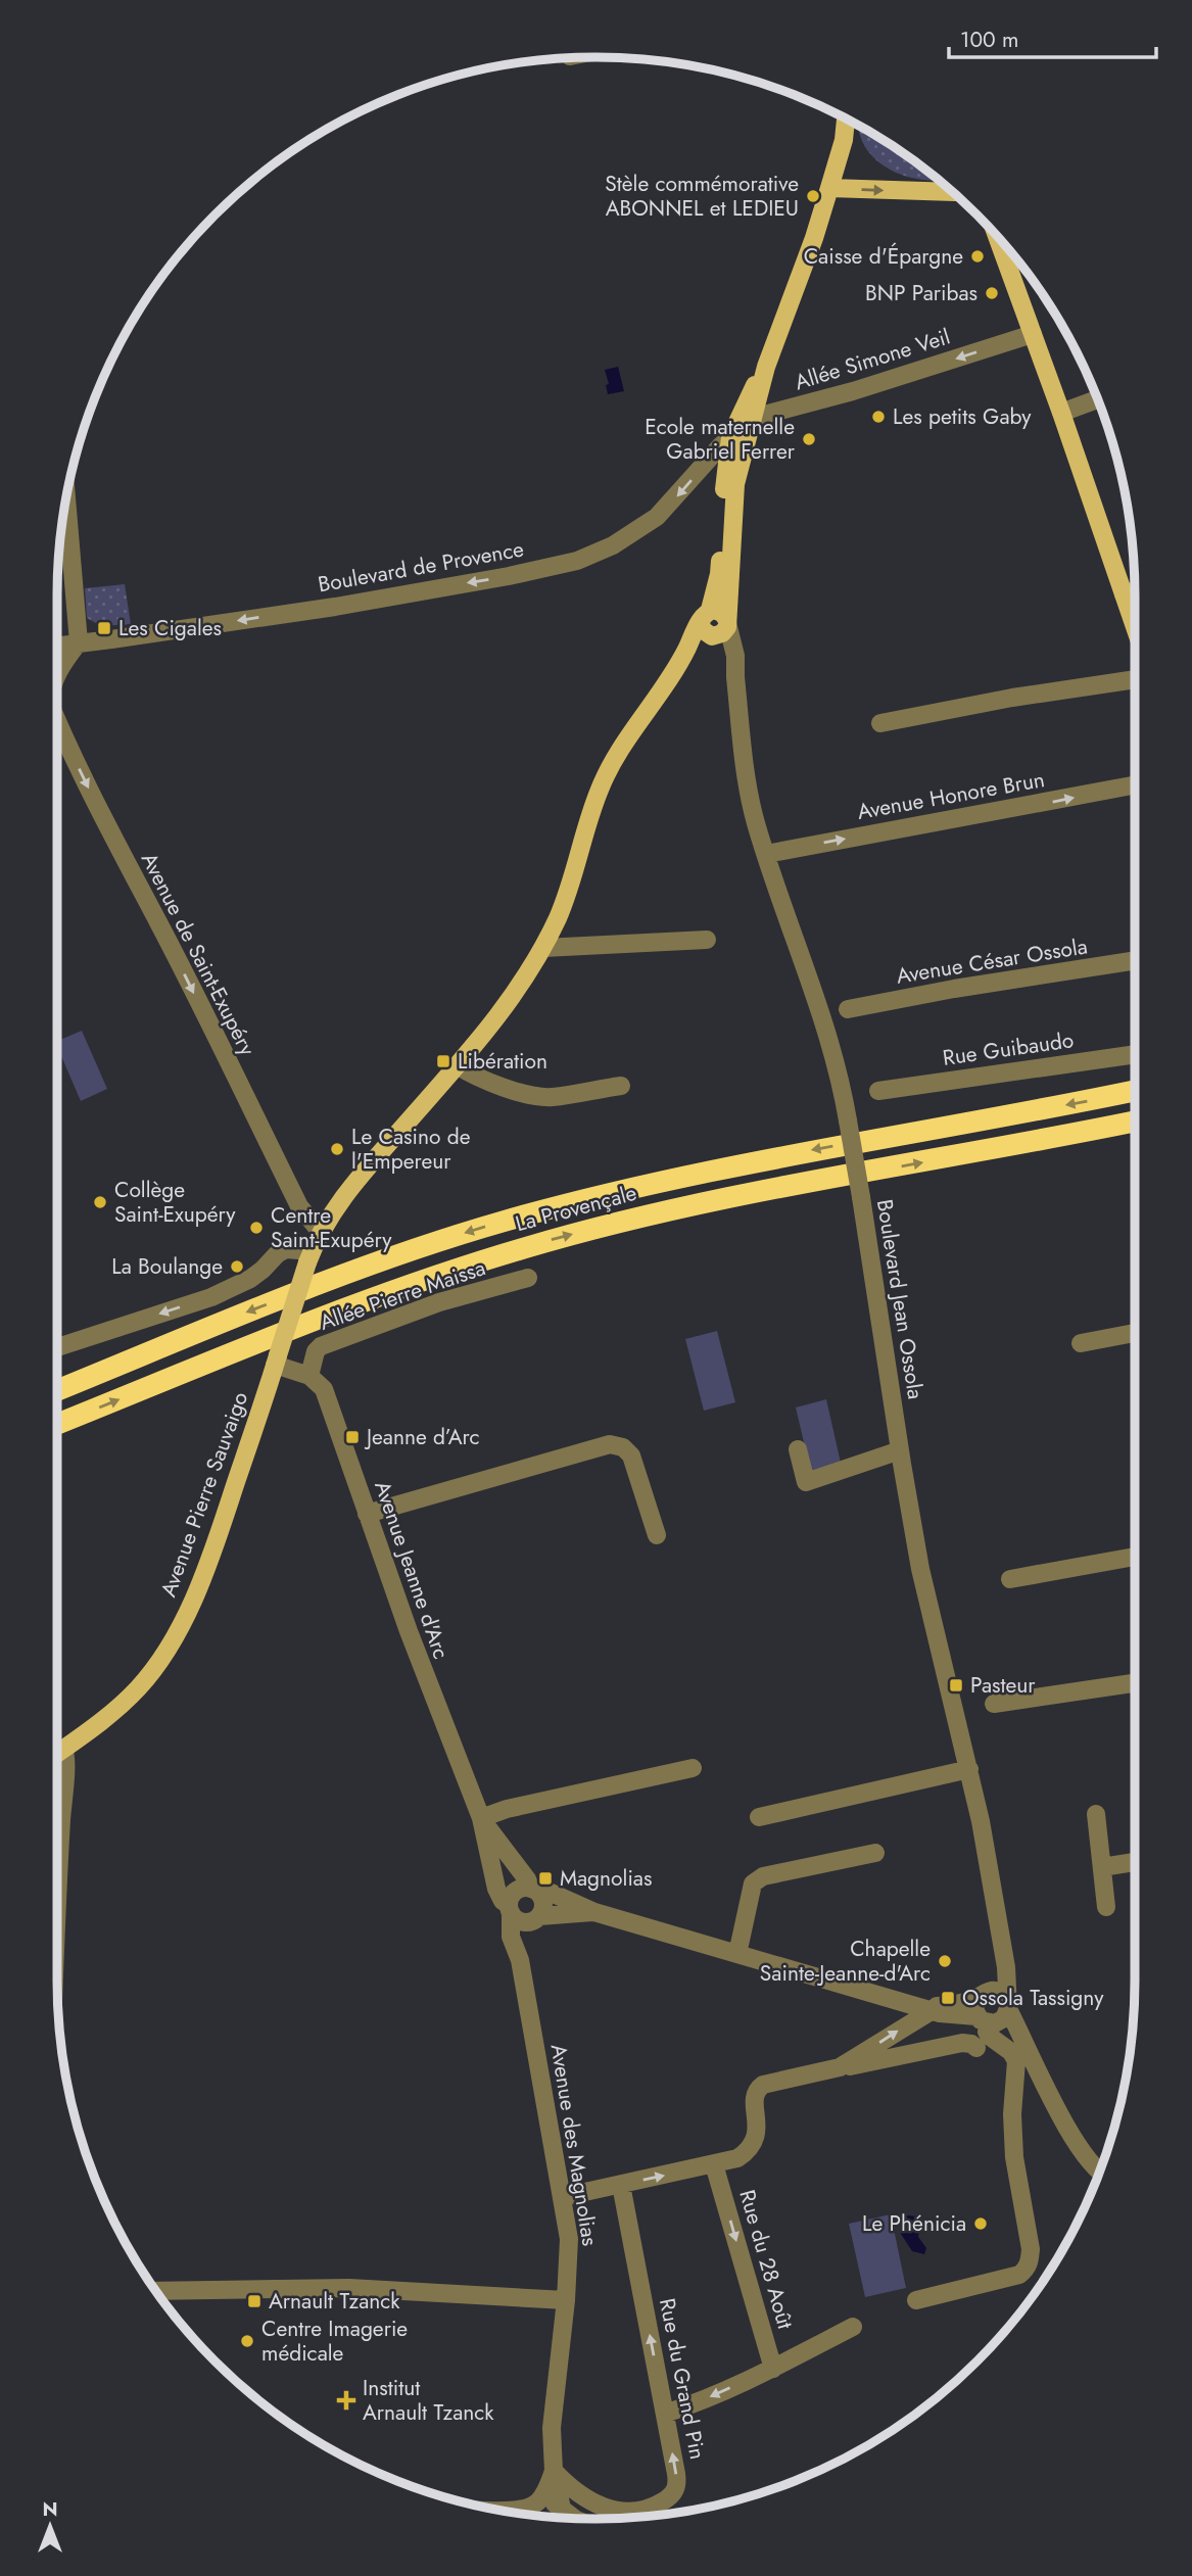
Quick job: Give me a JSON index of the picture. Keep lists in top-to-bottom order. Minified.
{"streets":{"highway":["La Provençale"],"main road":["Avenue Pierre Sauvaigo"],"street":["Allée Simone Veil","Boulevard de Provence","Avenue Honore Brun","Avenue de Saint-Exupéry","Avenue César Ossola","Rue Guibaudo","Allée Pierre Maissa","Boulevard Jean Ossola","Avenue Jeanne d'Arc","Avenue des Magnolias","Rue du 28 Août","Rue du Grand Pin"]},"crossings":[["Allée Simone Veil","Boulevard de Provence"],["Avenue Honore Brun","Boulevard Jean Ossola"],["Avenue de Saint-Exupéry","Avenue Pierre Sauvaigo"],["Allée Pierre Maissa","Avenue Jeanne d'Arc"],["Boulevard Jean Ossola","Avenue Pierre Sauvaigo"],["Avenue Jeanne d'Arc","Avenue des Magnolias"],["Avenue des Magnolias","Rue du Grand Pin"]],"one_way":["Allée Simone Veil","Boulevard de Provence","Avenue de Saint-Exupéry","Rue du 28 Août"],"places":{"other":["Stèle commémorative ABONNEL et LEDIEU","Caisse d'Épargne","BNP Paribas","Les petits Gaby","Ecole maternelle Gabriel Ferrer","Le Casino de l'Empereur","Collège Saint-Exupéry","Centre Saint-Exupéry","La Boulange","Chapelle Sainte-Jeanne-d'Arc","Le Phénicia","Centre Imagerie médicale"],"transit":["Les Cigales","Libération","Jeanne d’Arc","Pasteur","Magnolias","Ossola Tassigny","Arnault Tzanck"],"health":["Institut Arnault Tzanck"]},"scale_bar":"100 m","north":"top"}
